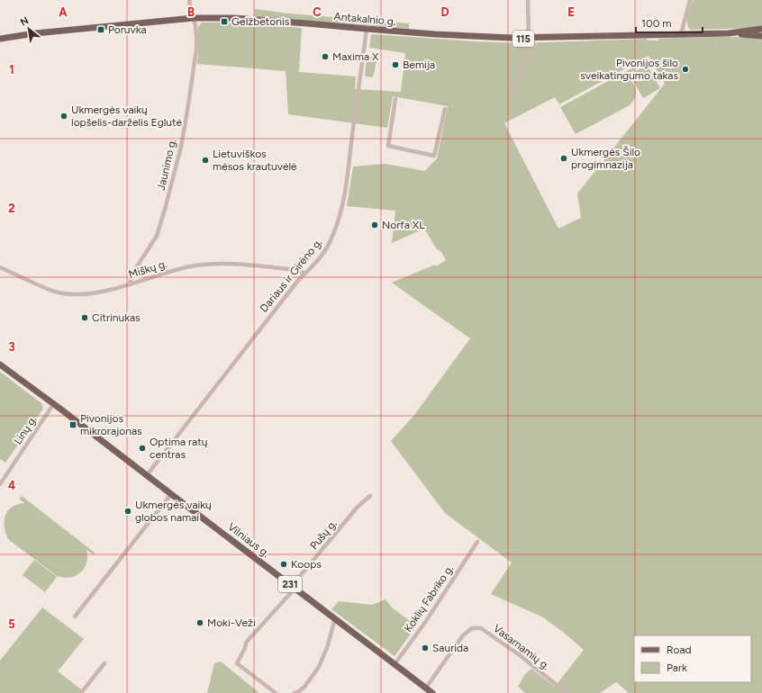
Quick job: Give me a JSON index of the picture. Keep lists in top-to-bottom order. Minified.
{"streets":{"main road":["Antakalnio g.","115","Vilniaus g.","231"],"street":["Jaunimo g.","Miškų g.","Dariaus ir Girėno g.","Linų g.","Pušų g.","Koklių Fabriko g.","Vasarnamių g."]},"crossings":[["Antakalnio g.","Jaunimo g."],["Antakalnio g.","Dariaus ir Girėno g."],["Jaunimo g.","Miškų g."],["Miškų g.","Dariaus ir Girėno g."],["Dariaus ir Girėno g.","Vilniaus g."],["Linų g.","Vilniaus g."],["Pušų g.","Vilniaus g."],["Vilniaus g.","Koklių Fabriko g."],["Vilniaus g.","Vasarnamių g."]],"places":{"transit":["Gelžbetonis","Poruvka","Pivonijos mikrorajonas"],"other":["Maxima X","Bemija","Pivonijos šilo sveikatingumo takas","Ukmergės vaikų lopšelis-darželis Eglutė","Ukmergės Šilo progimnazija","Lietuviškos mėsos krautuvėlė","Norfa XL","Citrinukas","Optima ratų centras","Ukmergės vaikų globos namai","Koops","Moki-Veži","Saurida"]},"legend":["Road","Park"],"scale_bar":"100 m","north":"top left","grid":{"columns":["A","B","C","D","E"],"rows":["1","2","3","4","5"]}}
